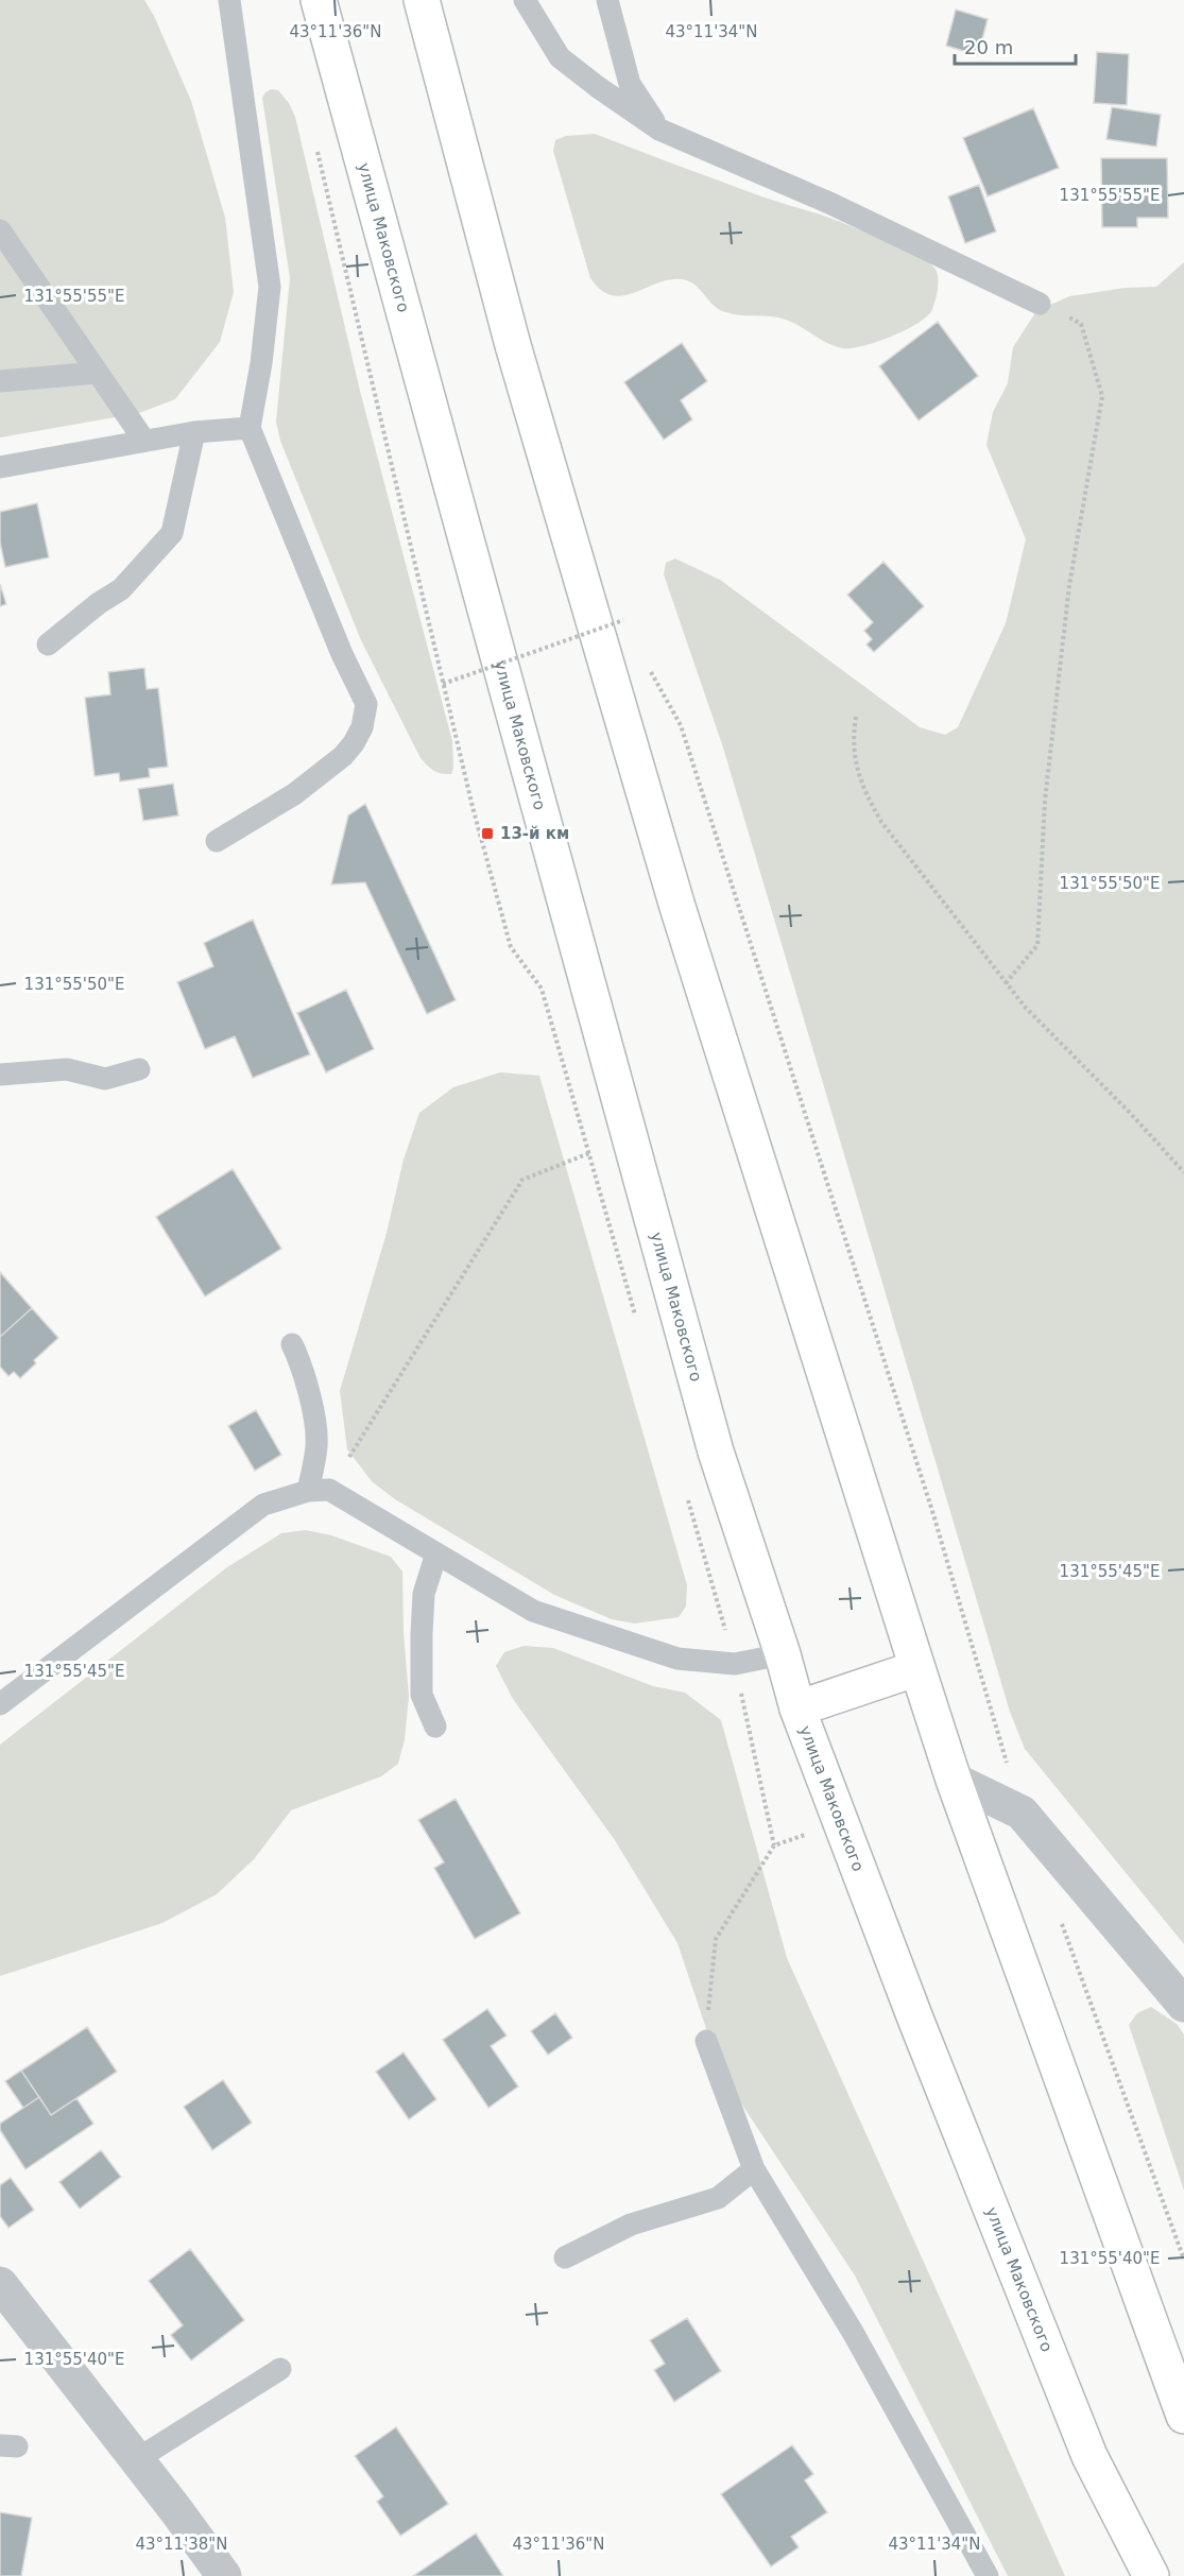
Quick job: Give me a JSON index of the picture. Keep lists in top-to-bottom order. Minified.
{"streets":{"highway":["улица Маковского"]},"places":{"transit":["13-й км"]},"scale_bar":"20 m","coordinates":["43°11'36\"N","43°11'34\"N","131°55'55\"E","131°55'50\"E","131°55'45\"E","131°55'40\"E","43°11'38\"N"]}
